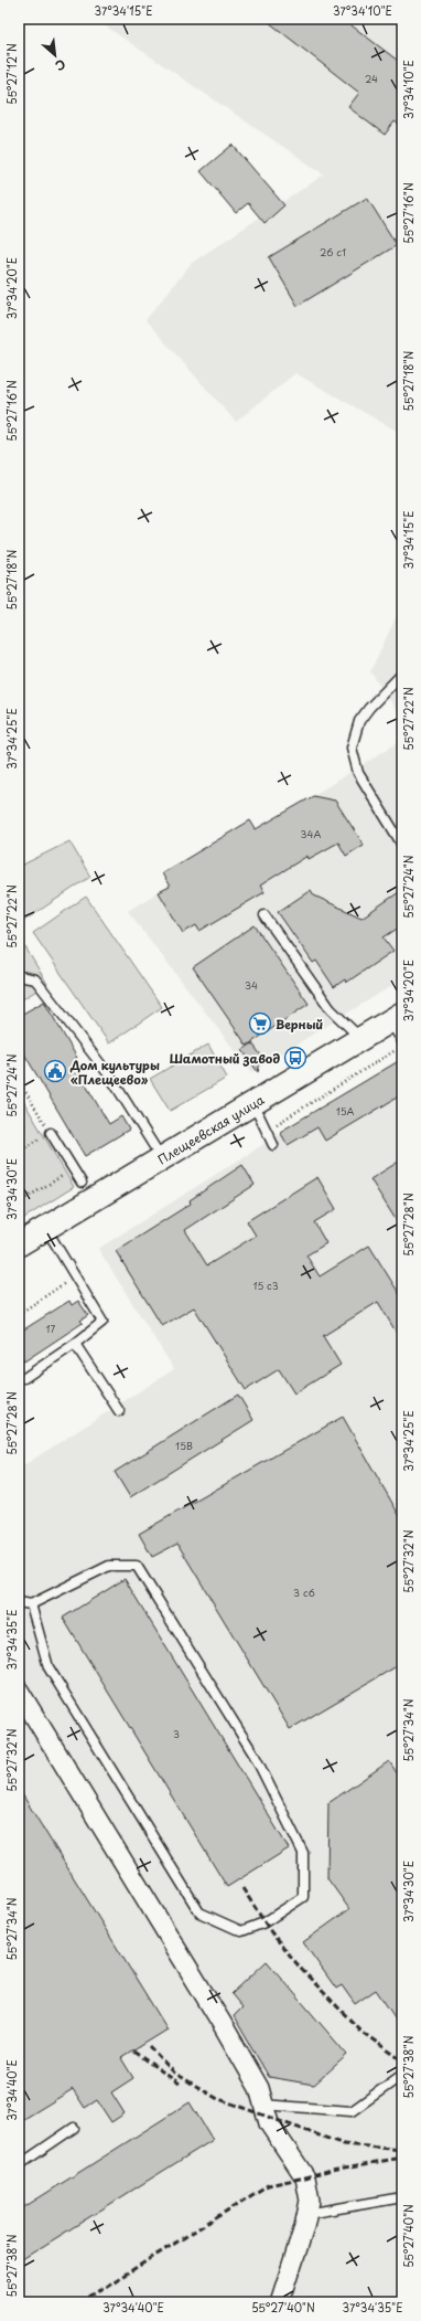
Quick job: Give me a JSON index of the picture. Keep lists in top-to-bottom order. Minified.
{"streets":{"street":["Плещеевская улица"]},"places":{"supermarket":["Верный"],"bus stop":["Шамотный завод"],"public building":["Дом культуры «Плещеево»"]},"house_numbers":["24","26 с1","34А","34","15А","15 с3","17","15В","3 с6","3"],"north":"bottom right","coordinates":["37°34'15\"E","37°34'10\"E","55°27'12\"N","55°27'16\"N","37°34'20\"E","55°27'18\"N","55°27'22\"N","37°34'25\"E","55°27'24\"N","37°34'30\"E","55°27'28\"N","55°27'32\"N","37°34'35\"E","55°27'34\"N","55°27'38\"N","37°34'40\"E","55°27'40\"N"]}
